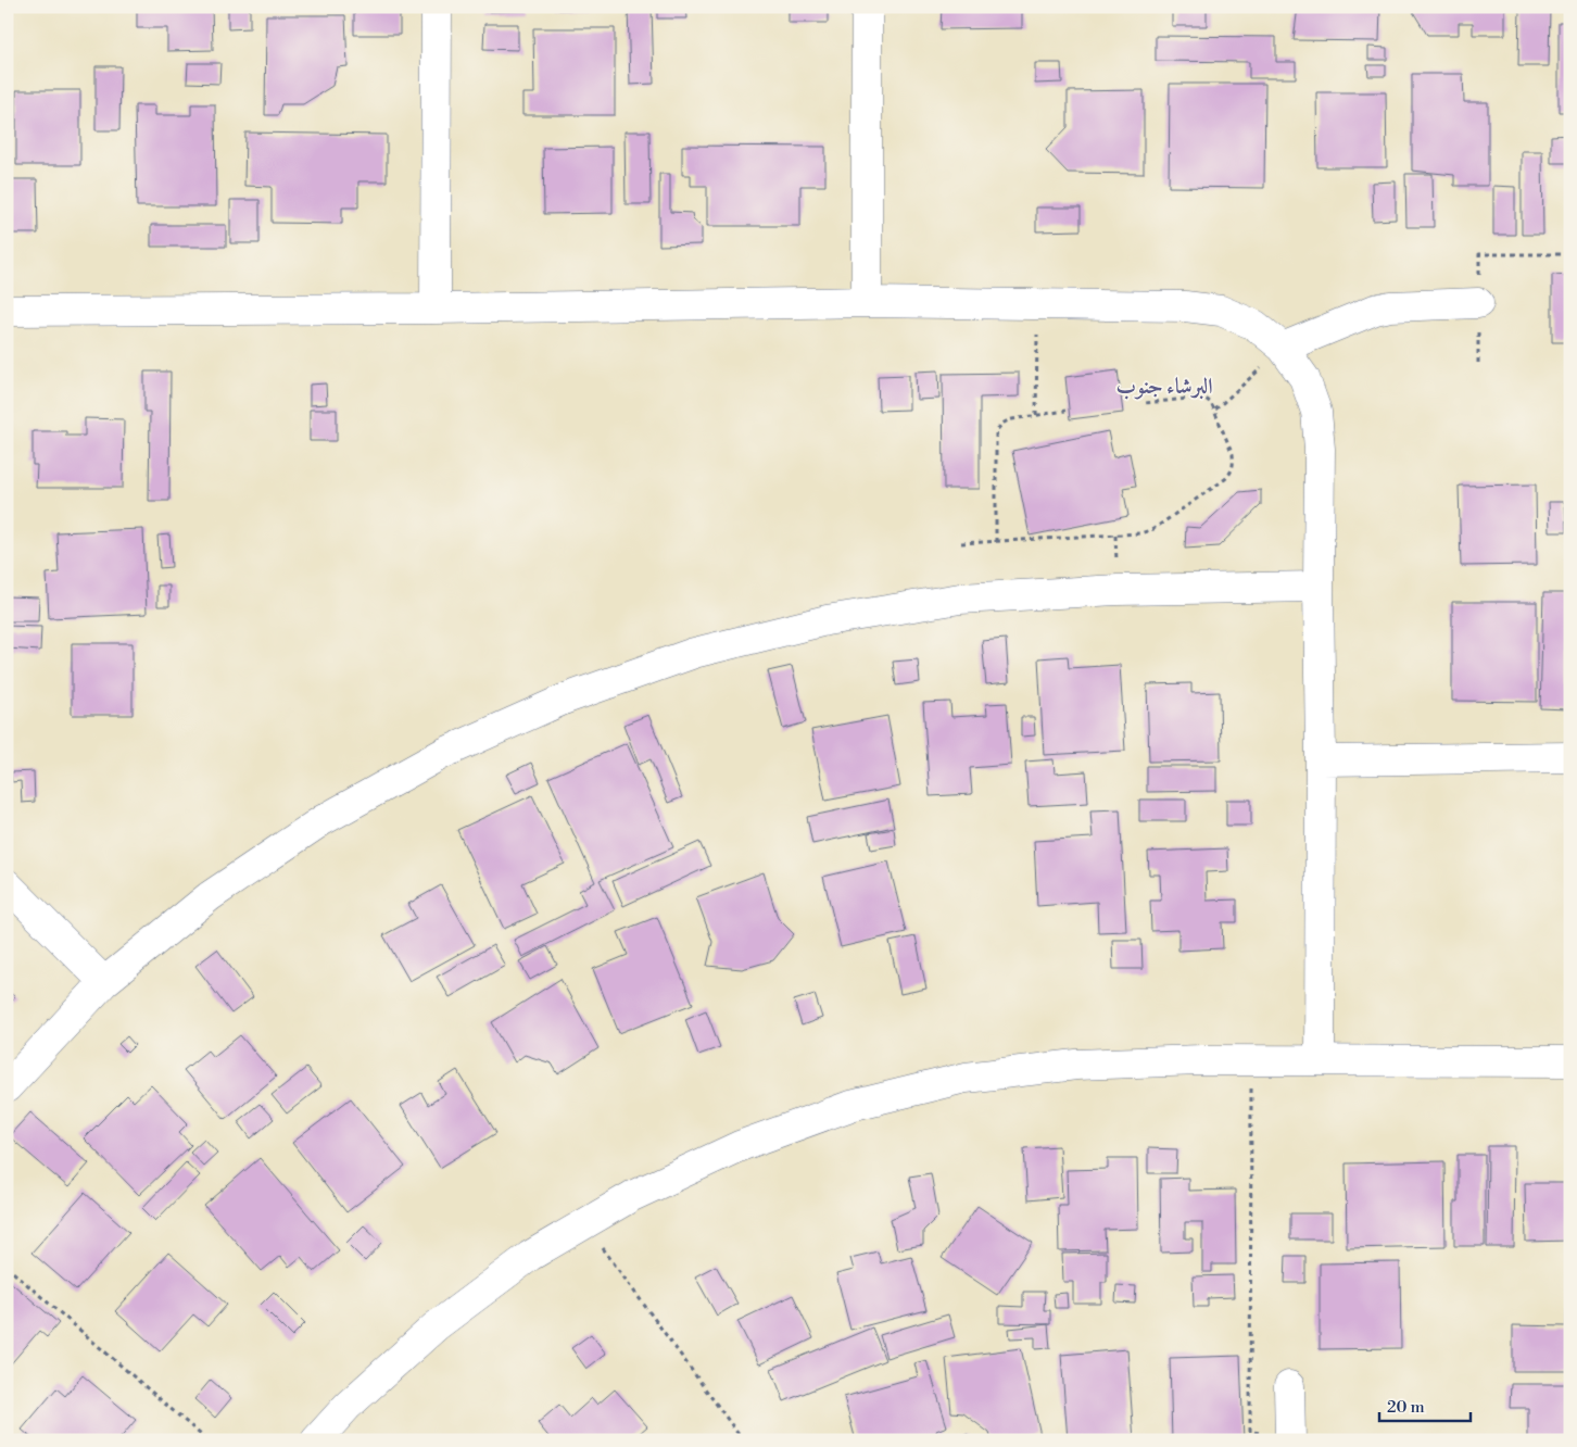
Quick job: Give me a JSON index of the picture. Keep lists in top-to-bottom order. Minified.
{"districts":["البرشاء جنوب"],"scale_bar":"20 m"}
